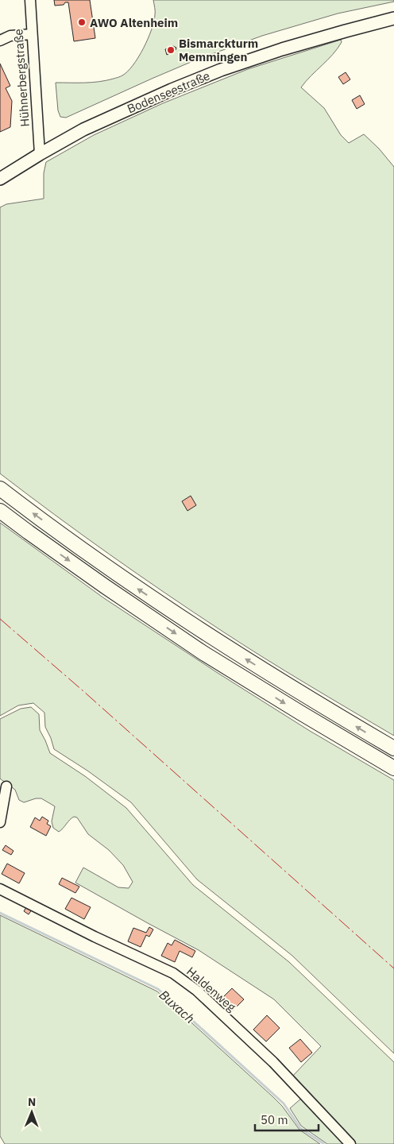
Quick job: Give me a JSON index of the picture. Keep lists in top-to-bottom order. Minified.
{"streets":{"main road":["Bodenseestraße"],"street":["Hühnerbergstraße","Haldenweg"]},"crossings":[["Hühnerbergstraße","Bodenseestraße"]],"water":["Buxach"],"places":["AWO Altenheim","Bismarckturm Memmingen"],"scale_bar":"50 m","north":"top"}
